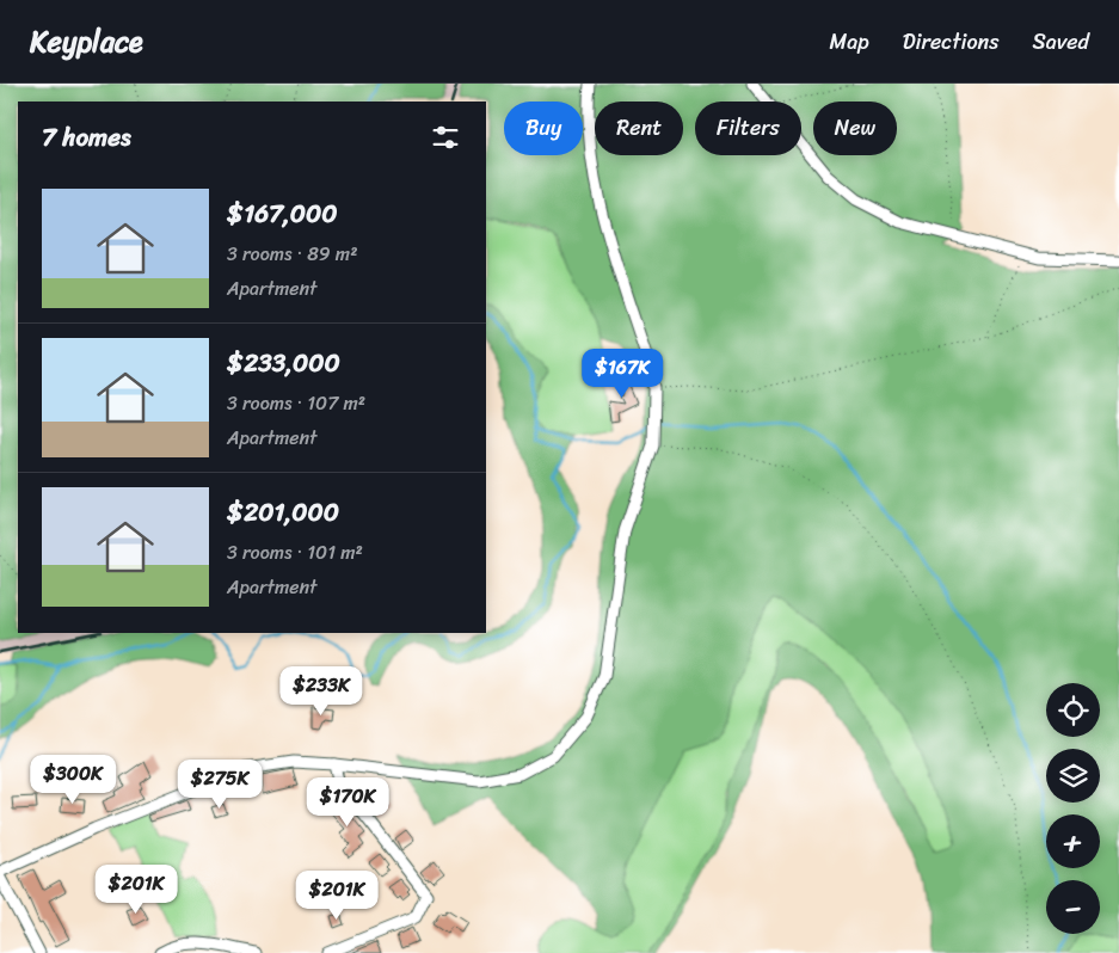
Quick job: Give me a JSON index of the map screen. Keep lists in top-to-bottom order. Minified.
{"page":{"header":"Keyplace","nav":["Map","Directions","Saved"],"chip":["Buy","Rent","Filters","New"],"heading":"7 homes","list":[{"name":"$167,000","note":"3 rooms · 89 m² · Apartment"},{"name":"$233,000","note":"3 rooms · 107 m² · Apartment"},{"name":"$201,000","note":"3 rooms · 101 m² · Apartment"}],"price":["$167K","$233K","$300K","$275K","$170K","$201K","$201K"],"map_buttons":["+","−"]}}
